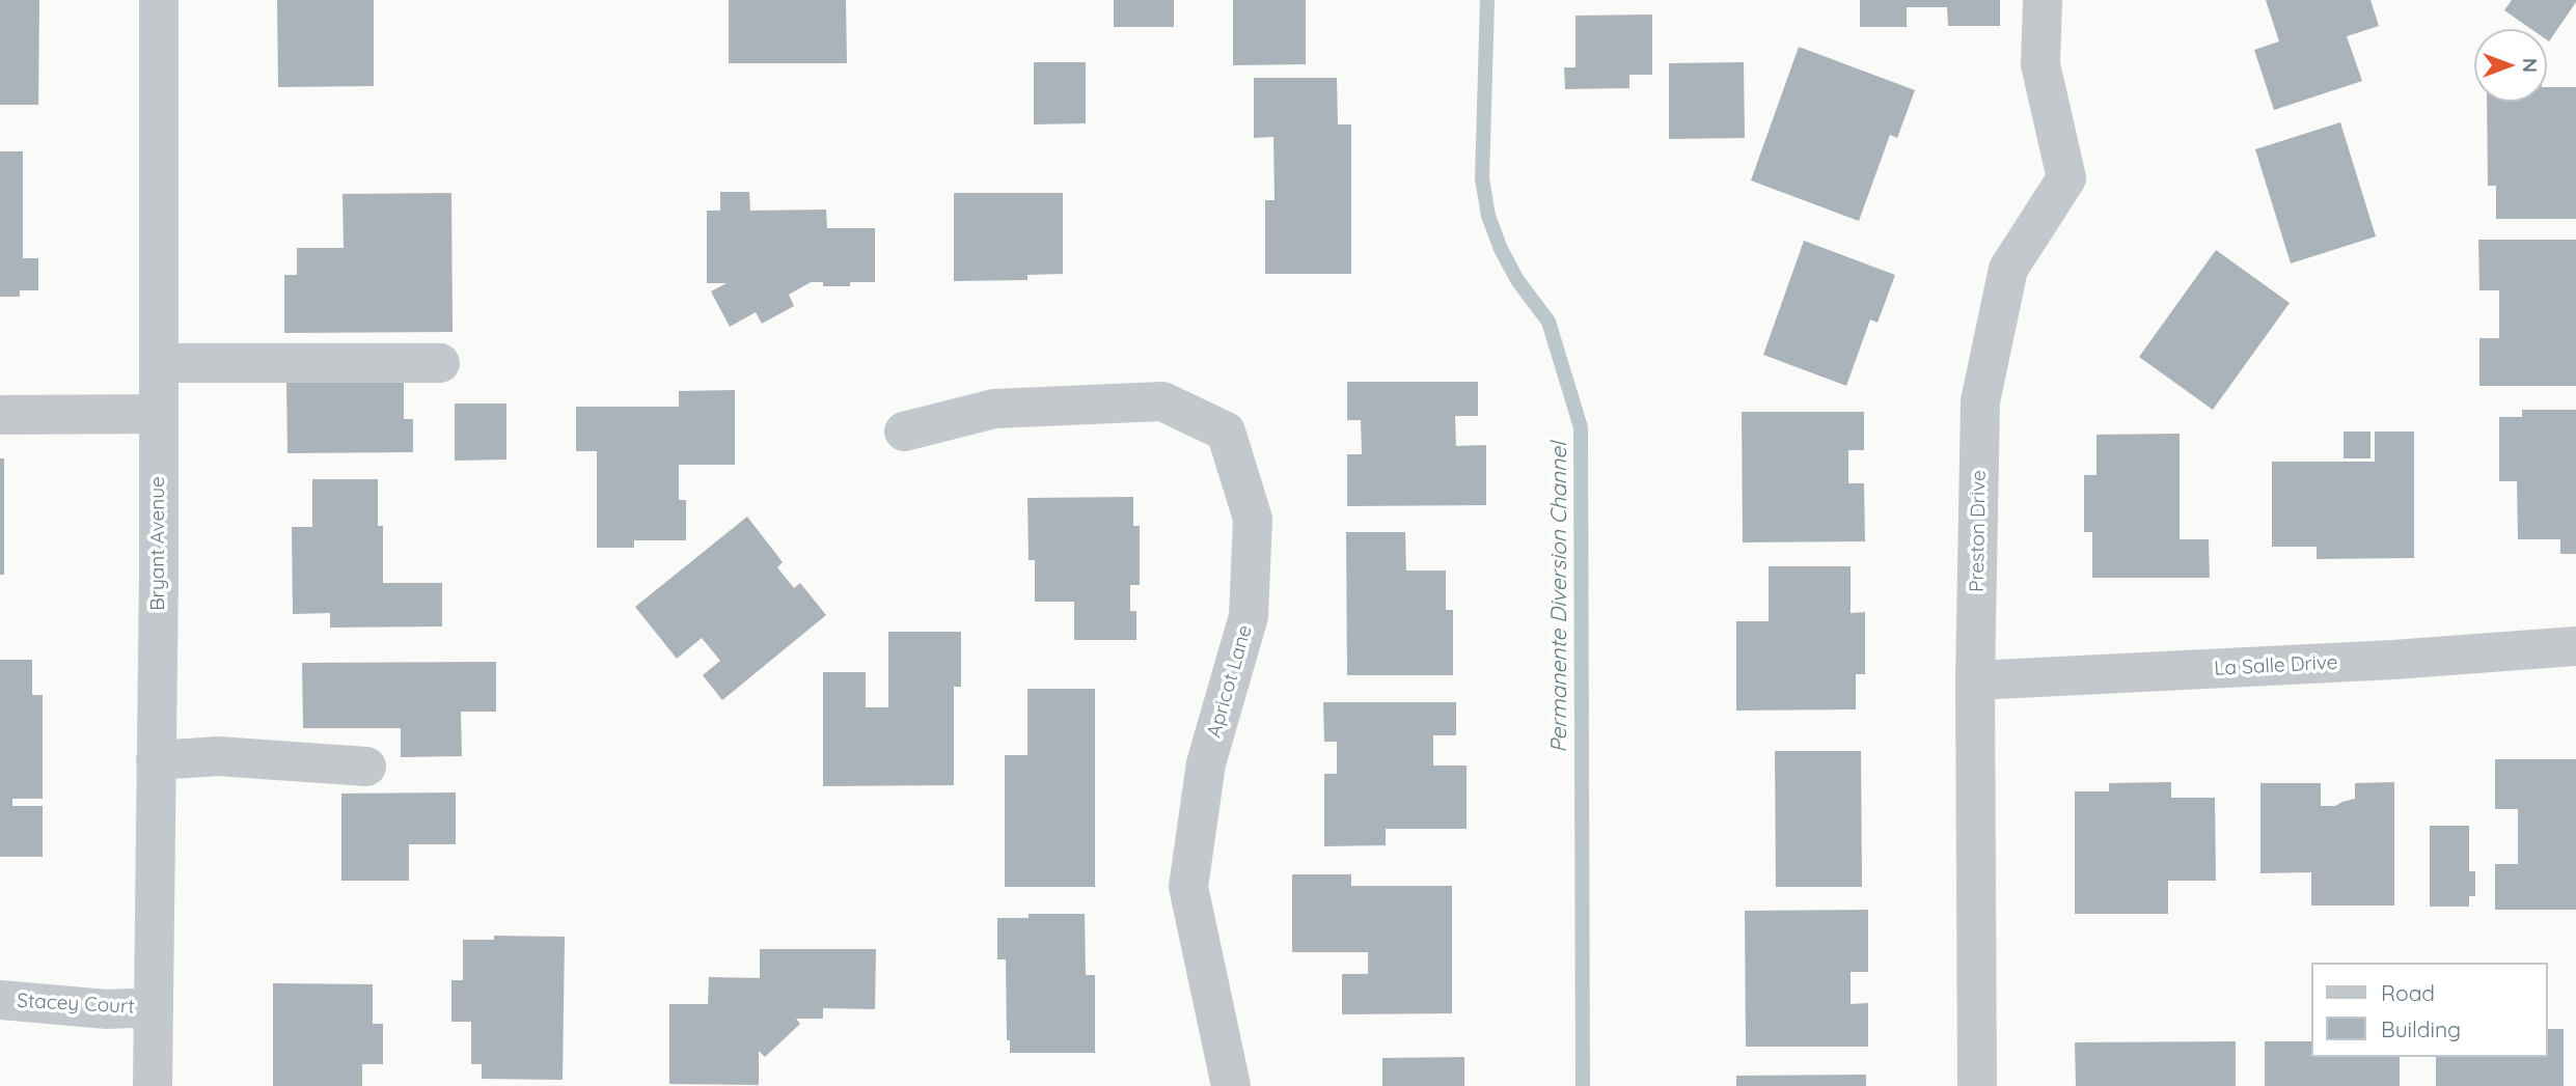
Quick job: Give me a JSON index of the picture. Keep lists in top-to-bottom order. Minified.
{"streets":{"street":["Preston Drive","Bryant Avenue","La Salle Drive","Apricot Lane","Stacey Court"]},"crossings":[["Preston Drive","La Salle Drive"],["Bryant Avenue","Stacey Court"]],"water":["Permanente Diversion Channel"],"legend":["Road","Building"],"north":"right"}
